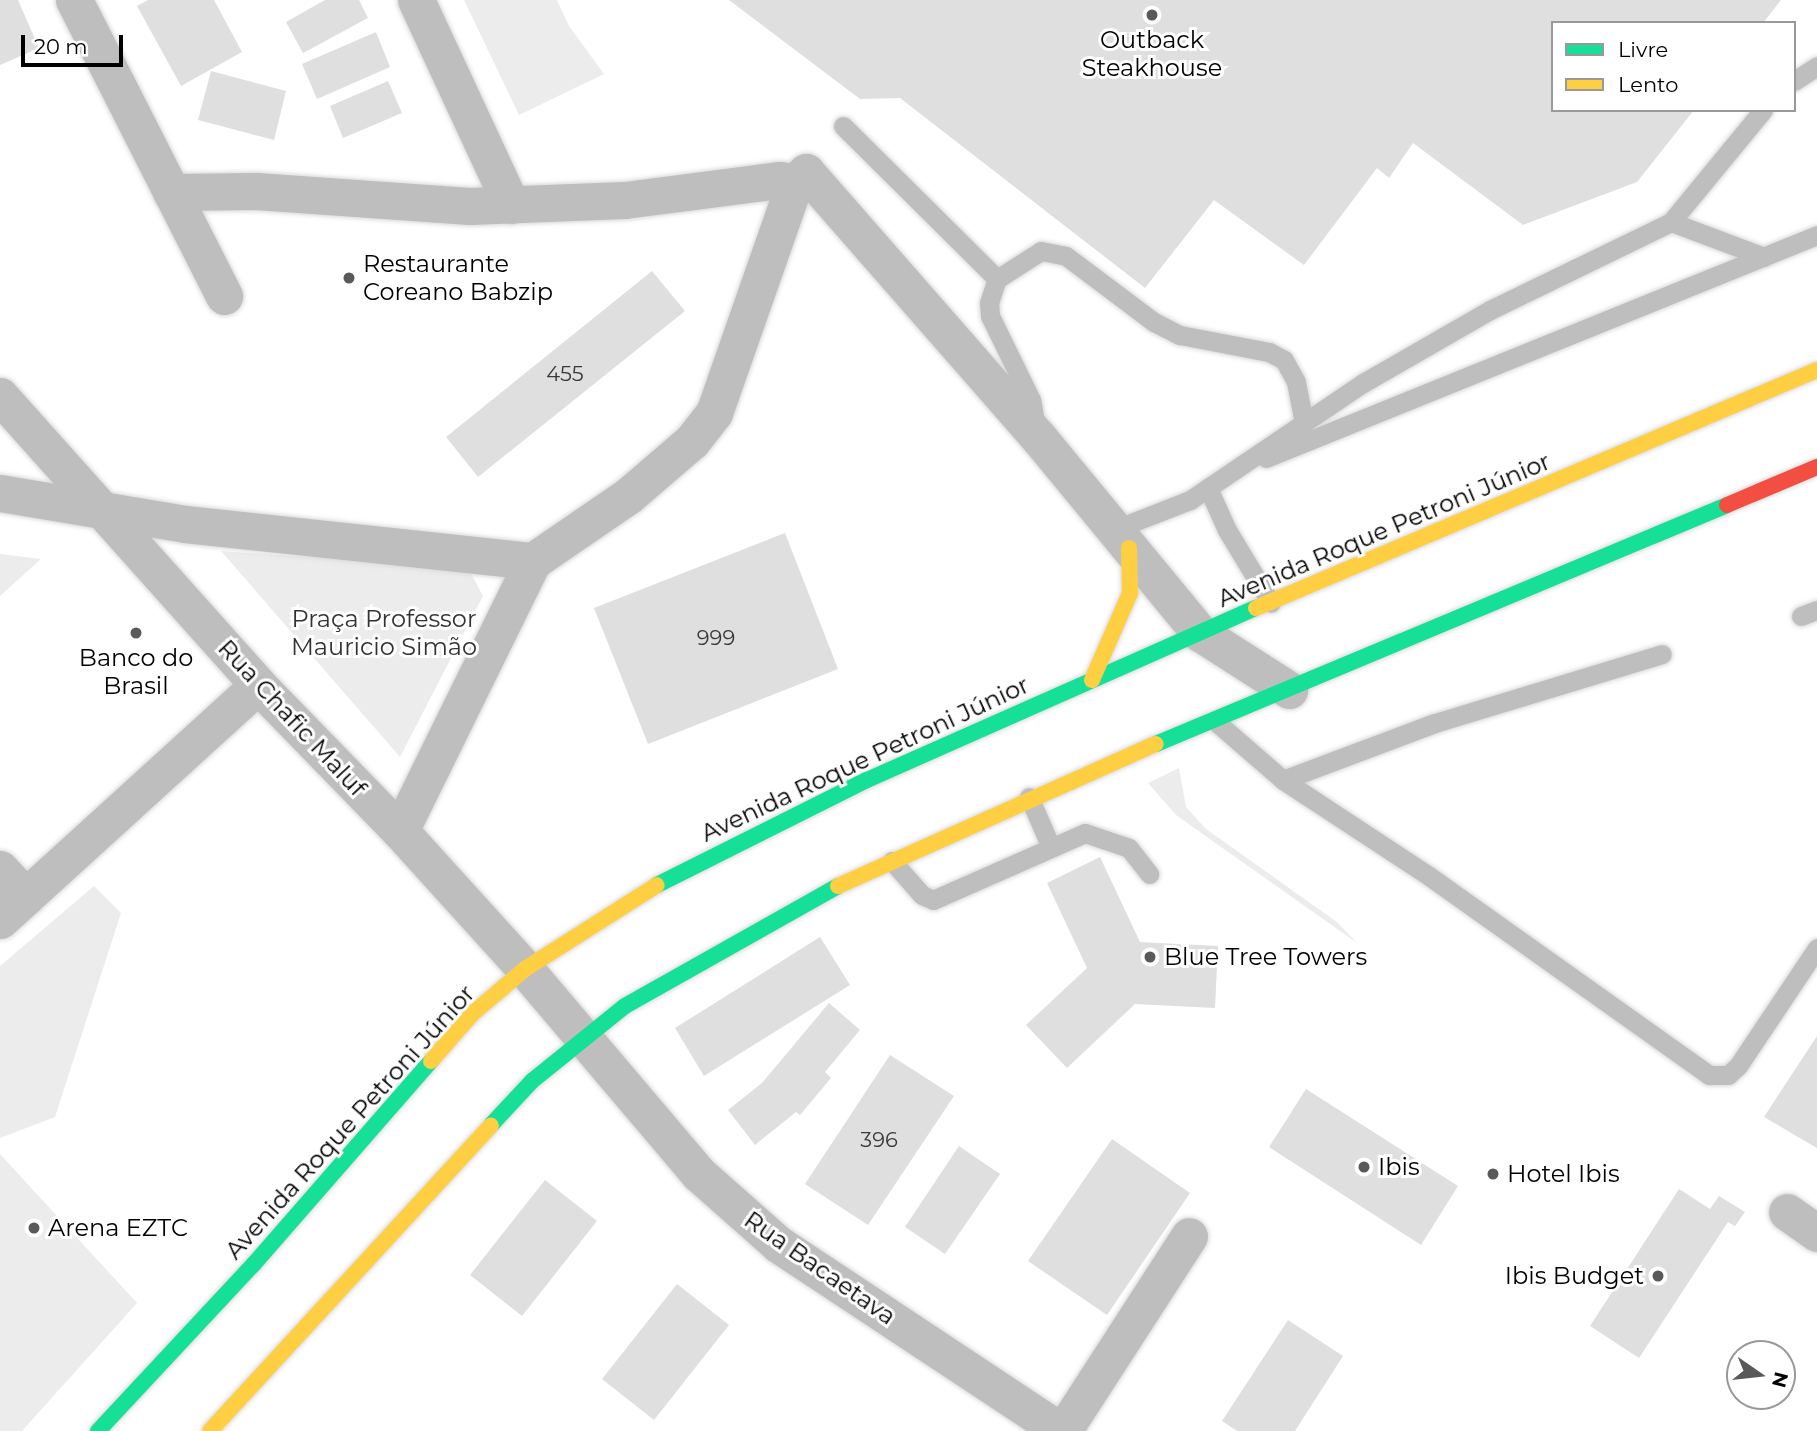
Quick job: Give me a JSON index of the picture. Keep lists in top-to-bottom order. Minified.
{"streets":{"main road":["Avenida Roque Petroni Júnior"],"street":["Rua Chafic Maluf","Rua Bacaetava"]},"crossings":[["Avenida Roque Petroni Júnior","Rua Chafic Maluf"],["Rua Chafic Maluf","Rua Bacaetava"]],"parks":["Praça Professor Mauricio Simão"],"places":["Outback Steakhouse","Restaurante Coreano Babzip","Banco do Brasil","Blue Tree Towers","Ibis","Hotel Ibis","Arena EZTC","Ibis Budget"],"house_numbers":["455","999","396"],"legend":["Livre","Lento"],"scale_bar":"20 m","north":"right"}
